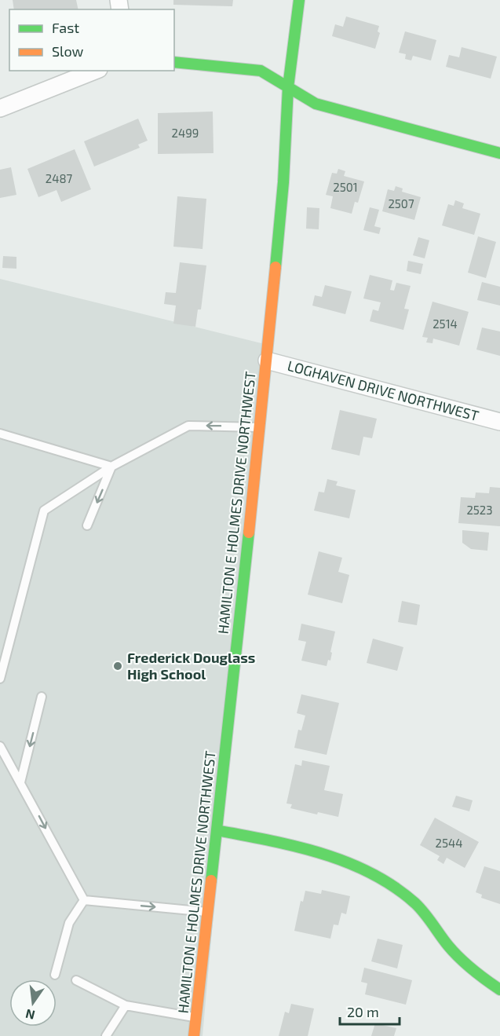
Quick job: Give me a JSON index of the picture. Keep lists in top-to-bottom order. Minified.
{"streets":{"main road":["HAMILTON E HOLMES DRIVE NORTHWEST"],"street":["LOGHAVEN DRIVE NORTHWEST"]},"crossings":[["LOGHAVEN DRIVE NORTHWEST","HAMILTON E HOLMES DRIVE NORTHWEST"]],"places":["Frederick Douglass High School"],"house_numbers":["2499","2487","2501","2507","2514","2523","2544"],"legend":["Fast","Slow"],"scale_bar":"20 m","north":"bottom"}
